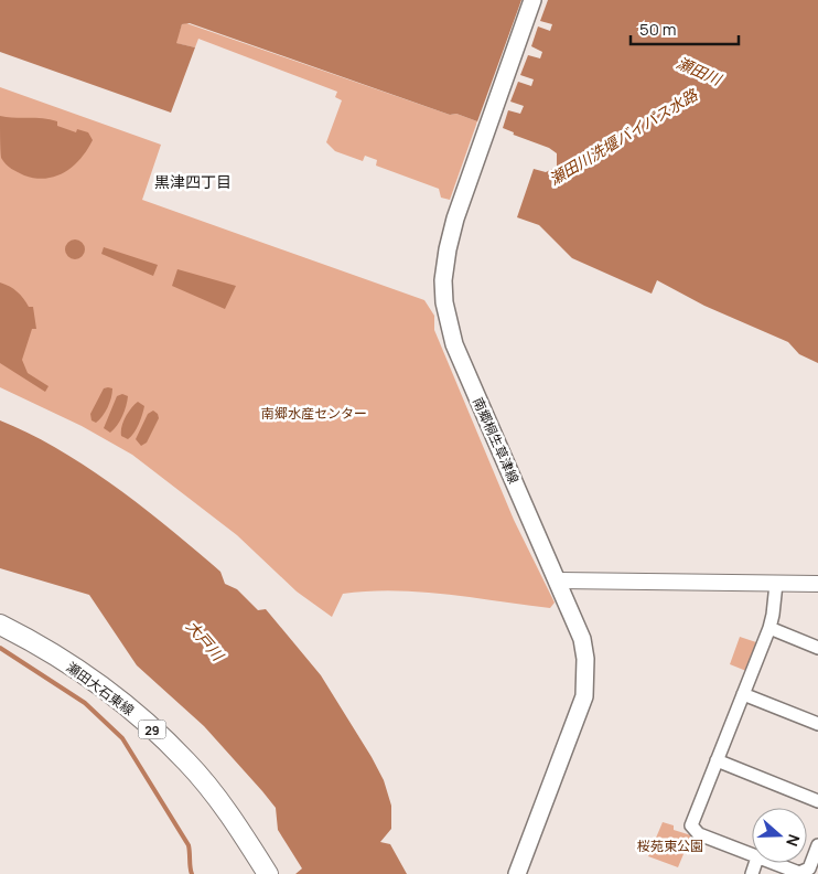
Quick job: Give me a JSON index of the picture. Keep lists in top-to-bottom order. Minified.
{"streets":{"main road":["南郷桐生草津線","瀬田大石東線","29"]},"districts":["黒津四丁目"],"water":["瀬田川","瀬田川洗堰バイパス水路","大戸川"],"parks":["南郷水産センター","桜苑東公園"],"scale_bar":"50 m","north":"right"}
